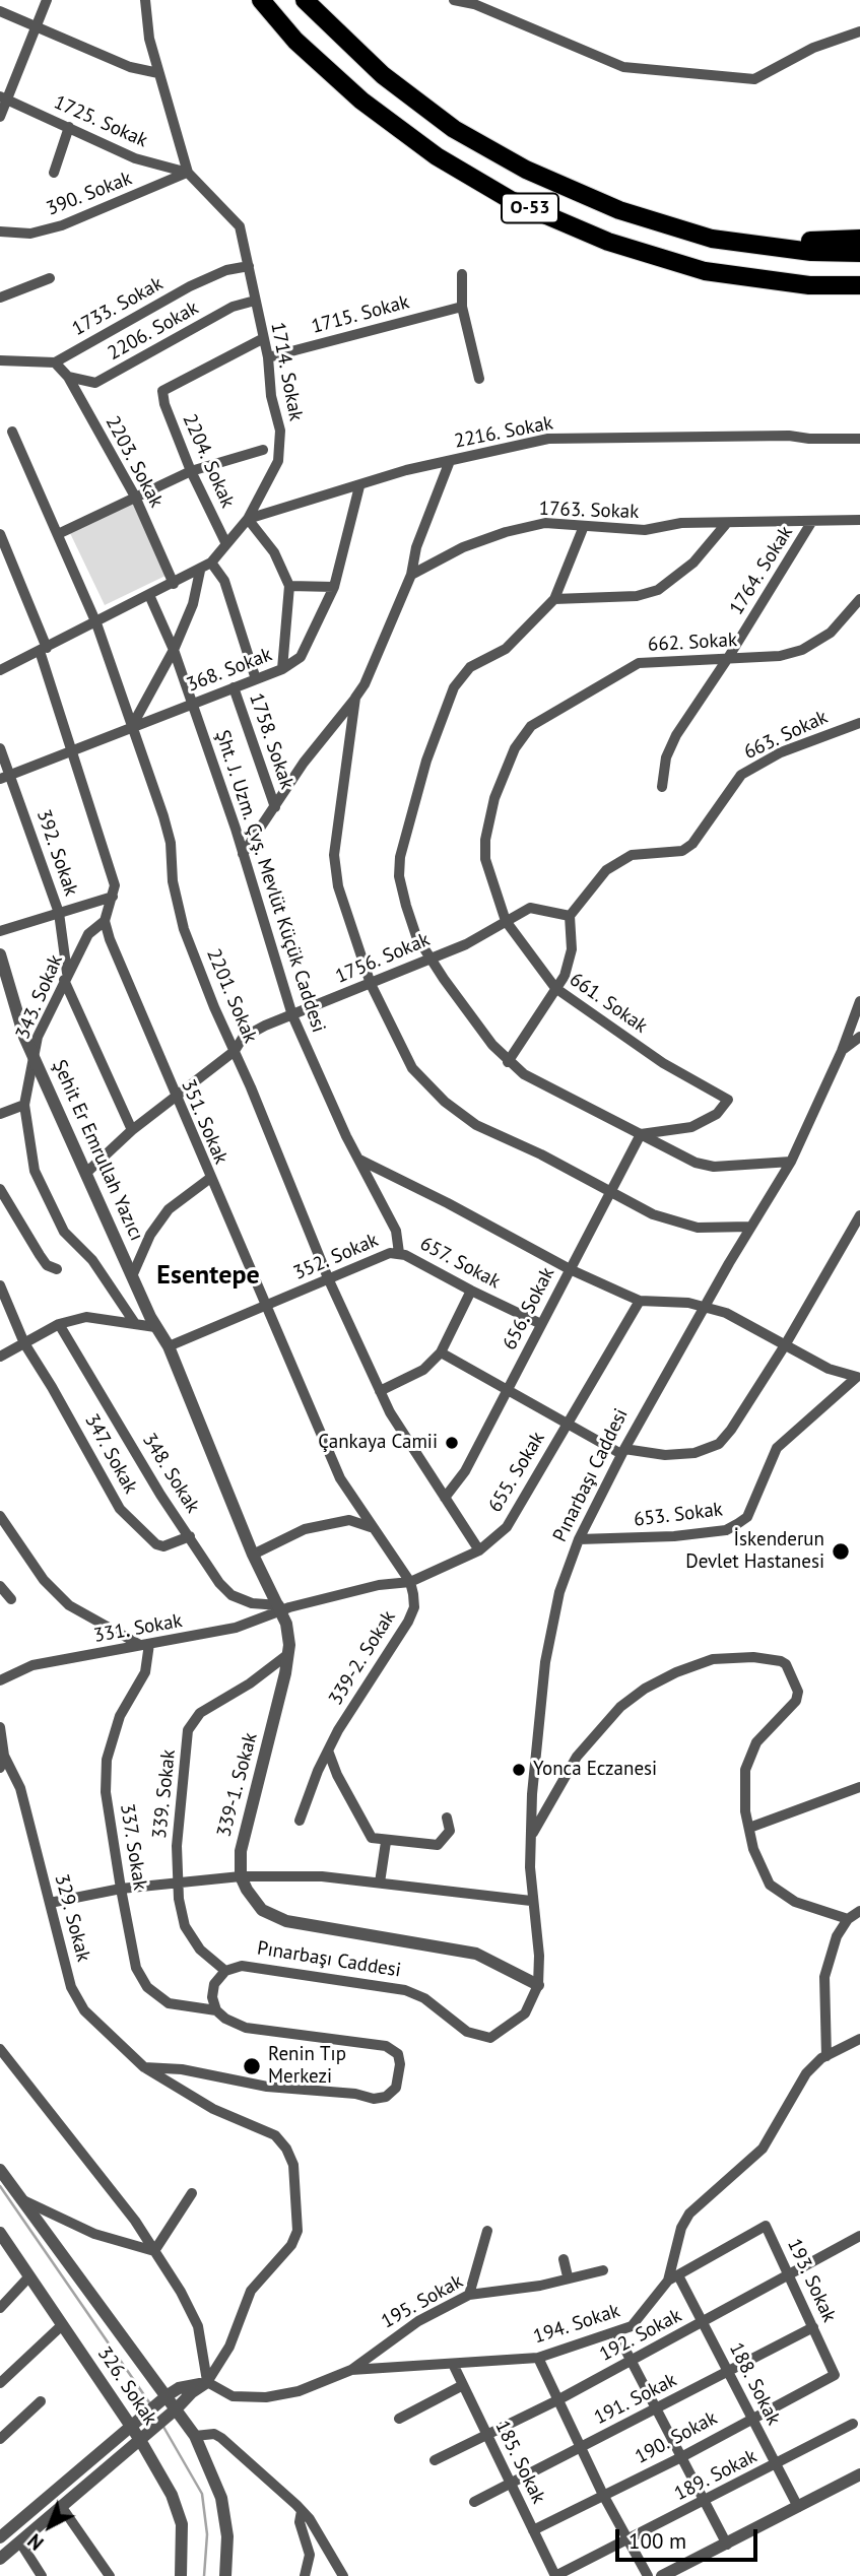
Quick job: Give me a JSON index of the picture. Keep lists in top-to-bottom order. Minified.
{"streets":{"highway":["O-53"],"street":["1725. Sokak","390. Sokak","1733. Sokak","1715. Sokak","2206. Sokak","1714. Sokak","2216. Sokak","2204. Sokak","2203. Sokak","1763. Sokak","1764. Sokak","662. Sokak","368. Sokak","663. Sokak","1758. Sokak","392. Sokak","Şht. J. Uzm. Çvş. Mevlüt Küçük Caddesi","1756. Sokak","2201. Sokak","343. Sokak","661. Sokak","351. Sokak","Şehit Er Emrullah Yazıcı","352. Sokak","657. Sokak","656. Sokak","347. Sokak","655. Sokak","348. Sokak","Pınarbaşı Caddesi","653. Sokak","331. Sokak","339-2. Sokak","339-1. Sokak","339. Sokak","337. Sokak","329. Sokak","193. Sokak","195. Sokak","194. Sokak","192. Sokak","188. Sokak","326. Sokak","191. Sokak","190. Sokak","185. Sokak","189. Sokak"]},"crossings":[["1725. Sokak","390. Sokak"],["1725. Sokak","1714. Sokak"],["390. Sokak","1714. Sokak"],["1733. Sokak","1714. Sokak"],["1733. Sokak","2203. Sokak"],["1715. Sokak","1714. Sokak"],["2206. Sokak","1714. Sokak"],["2206. Sokak","2203. Sokak"],["1714. Sokak","2216. Sokak"],["1714. Sokak","2204. Sokak"],["1714. Sokak","2203. Sokak"],["1714. Sokak","1758. Sokak"],["1714. Sokak","Şht. J. Uzm. Çvş. Mevlüt Küçük Caddesi"],["1714. Sokak","2201. Sokak"],["2216. Sokak","368. Sokak"],["1763. Sokak","1764. Sokak"],["1764. Sokak","662. Sokak"],["662. Sokak","661. Sokak"],["368. Sokak","1758. Sokak"],["368. Sokak","392. Sokak"],["368. Sokak","Şht. J. Uzm. Çvş. Mevlüt Küçük Caddesi"],["368. Sokak","2201. Sokak"],["663. Sokak","1756. Sokak"],["392. Sokak","1756. Sokak"],["392. Sokak","343. Sokak"],["Şht. J. Uzm. Çvş. Mevlüt Küçük Caddesi","1756. Sokak"],["Şht. J. Uzm. Çvş. Mevlüt Küçük Caddesi","657. Sokak"],["1756. Sokak","2201. Sokak"],["1756. Sokak","661. Sokak"],["1756. Sokak","351. Sokak"],["1756. Sokak","Şehit Er Emrullah Yazıcı"],["2201. Sokak","352. Sokak"],["2201. Sokak","656. Sokak"],["2201. Sokak","655. Sokak"],["343. Sokak","351. Sokak"],["343. Sokak","Şehit Er Emrullah Yazıcı"],["661. Sokak","656. Sokak"],["351. Sokak","352. Sokak"],["351. Sokak","655. Sokak"],["351. Sokak","339-2. Sokak"],["Şehit Er Emrullah Yazıcı","352. Sokak"],["Şehit Er Emrullah Yazıcı","339-1. Sokak"],["352. Sokak","657. Sokak"],["657. Sokak","656. Sokak"],["347. Sokak","348. Sokak"],["655. Sokak","348. Sokak"],["655. Sokak","331. Sokak"],["655. Sokak","339-2. Sokak"],["655. Sokak","339-1. Sokak"],["348. Sokak","331. Sokak"],["348. Sokak","339-1. Sokak"],["Pınarbaşı Caddesi","653. Sokak"],["Pınarbaşı Caddesi","339. Sokak"],["331. Sokak","339-1. Sokak"],["331. Sokak","337. Sokak"],["339-1. Sokak","339. Sokak"],["193. Sokak","194. Sokak"],["193. Sokak","192. Sokak"],["193. Sokak","188. Sokak"],["193. Sokak","191. Sokak"],["193. Sokak","190. Sokak"],["195. Sokak","194. Sokak"],["194. Sokak","185. Sokak"],["192. Sokak","188. Sokak"],["192. Sokak","185. Sokak"],["188. Sokak","191. Sokak"],["188. Sokak","190. Sokak"],["188. Sokak","189. Sokak"],["191. Sokak","185. Sokak"],["190. Sokak","185. Sokak"],["185. Sokak","189. Sokak"]],"districts":["Esentepe"],"places":["Çankaya Camii","İskenderun Devlet Hastanesi","Yonca Eczanesi","Renin Tıp Merkezi"],"scale_bar":"100 m","north":"bottom left"}
